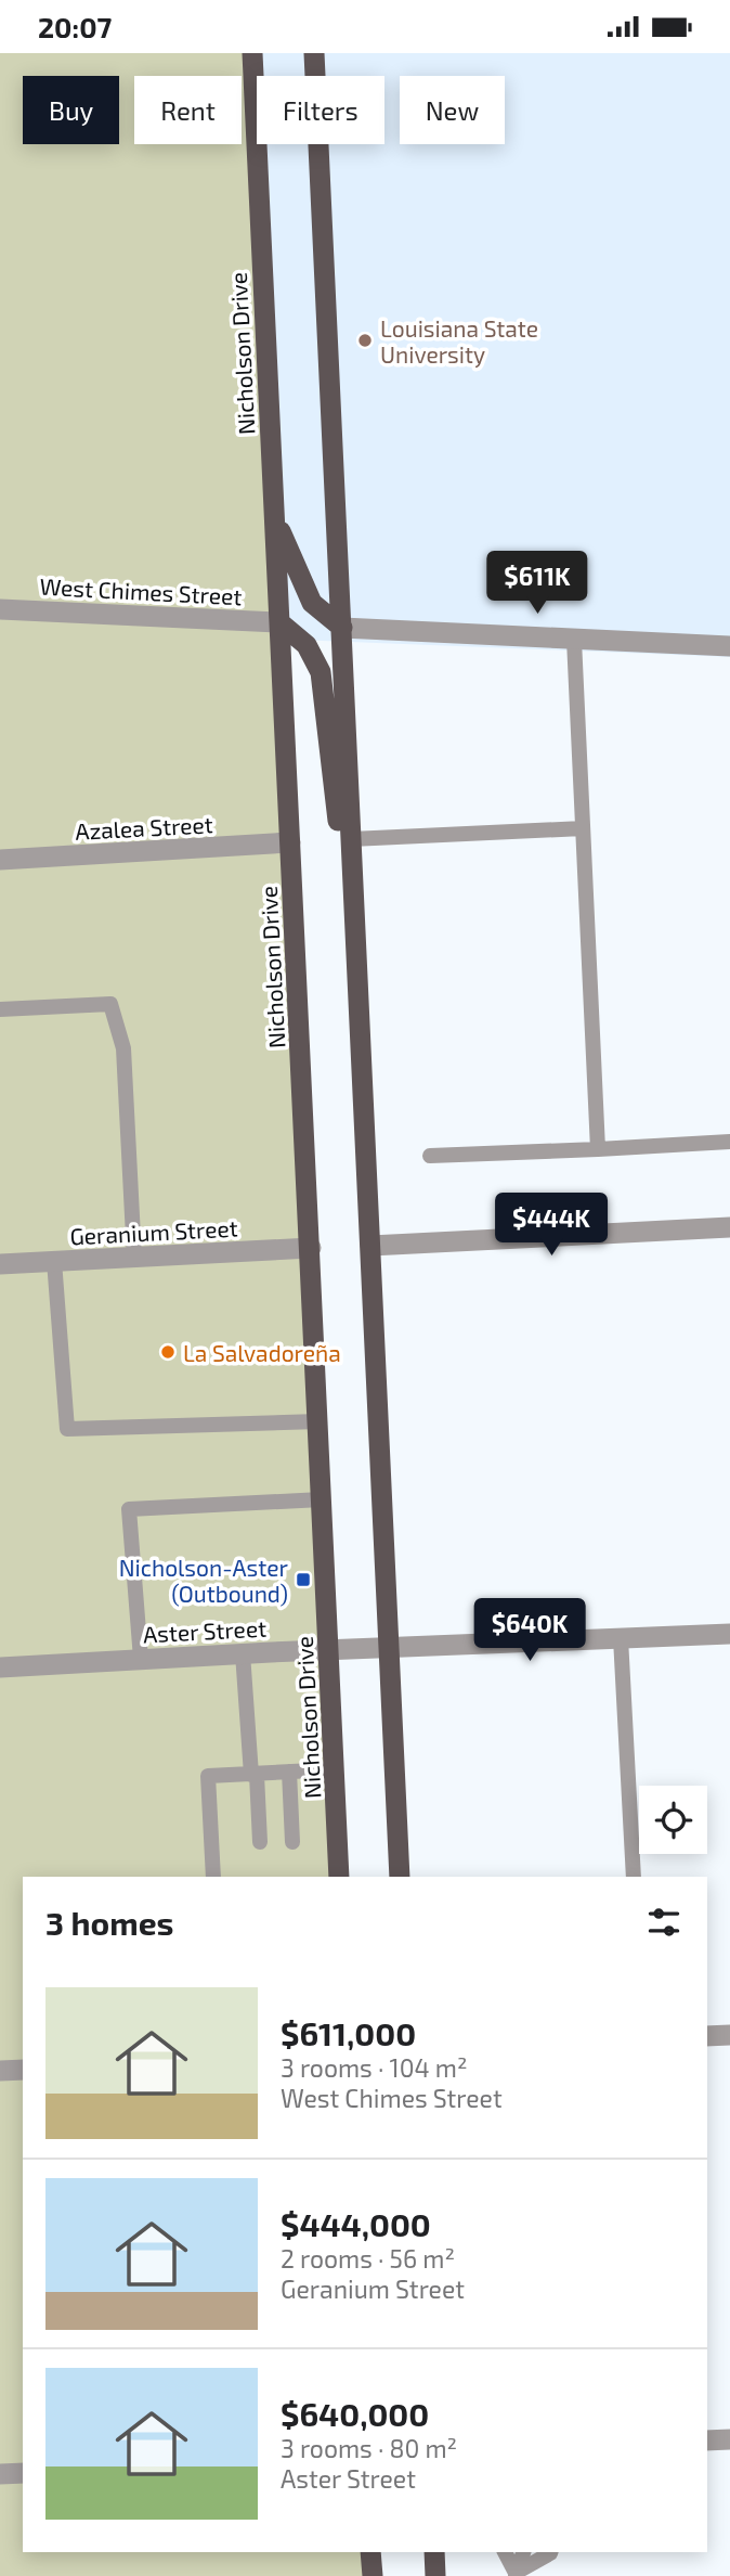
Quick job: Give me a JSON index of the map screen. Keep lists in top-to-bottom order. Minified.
{"streets":{"main road":["Nicholson Drive"],"street":["West Chimes Street","Azalea Street","Geranium Street","Aster Street"]},"crossings":[["Nicholson Drive","West Chimes Street"],["Nicholson Drive","Azalea Street"],["Nicholson Drive","Geranium Street"],["Nicholson Drive","Aster Street"]],"places":{"other":["Louisiana State University","La Salvadoreña"],"transit":["Nicholson-Aster (Outbound)"]},"page":{"status":"20:07","chip":["Buy","Rent","Filters","New"],"price":["$611K","$444K","$640K"],"heading":"3 homes","list":[{"name":"$611,000","note":"3 rooms · 104 m² · West Chimes Street"},{"name":"$444,000","note":"2 rooms · 56 m² · Geranium Street"},{"name":"$640,000","note":"3 rooms · 80 m² · Aster Street"}]}}
